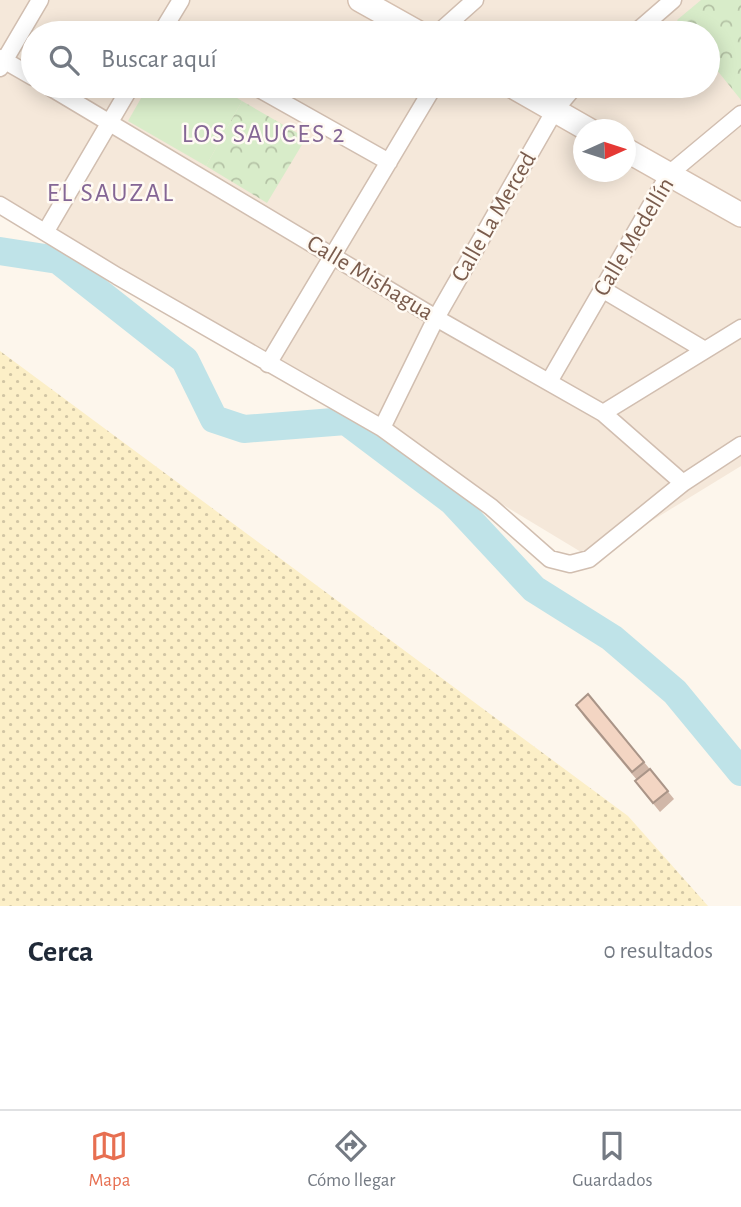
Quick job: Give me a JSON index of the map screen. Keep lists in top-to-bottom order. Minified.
{"streets":{"street":["Calle La Merced","Calle Medellín","Calle Mishagua"]},"crossings":[["Calle La Merced","Calle Mishagua"],["Calle Medellín","Calle Mishagua"]],"districts":["LOS SAUCES 2","EL SAUZAL"],"north":"right","page":{"search":"Buscar aquí","heading":["Cerca","0 resultados"],"nav":["Mapa","Cómo llegar","Guardados"]}}
